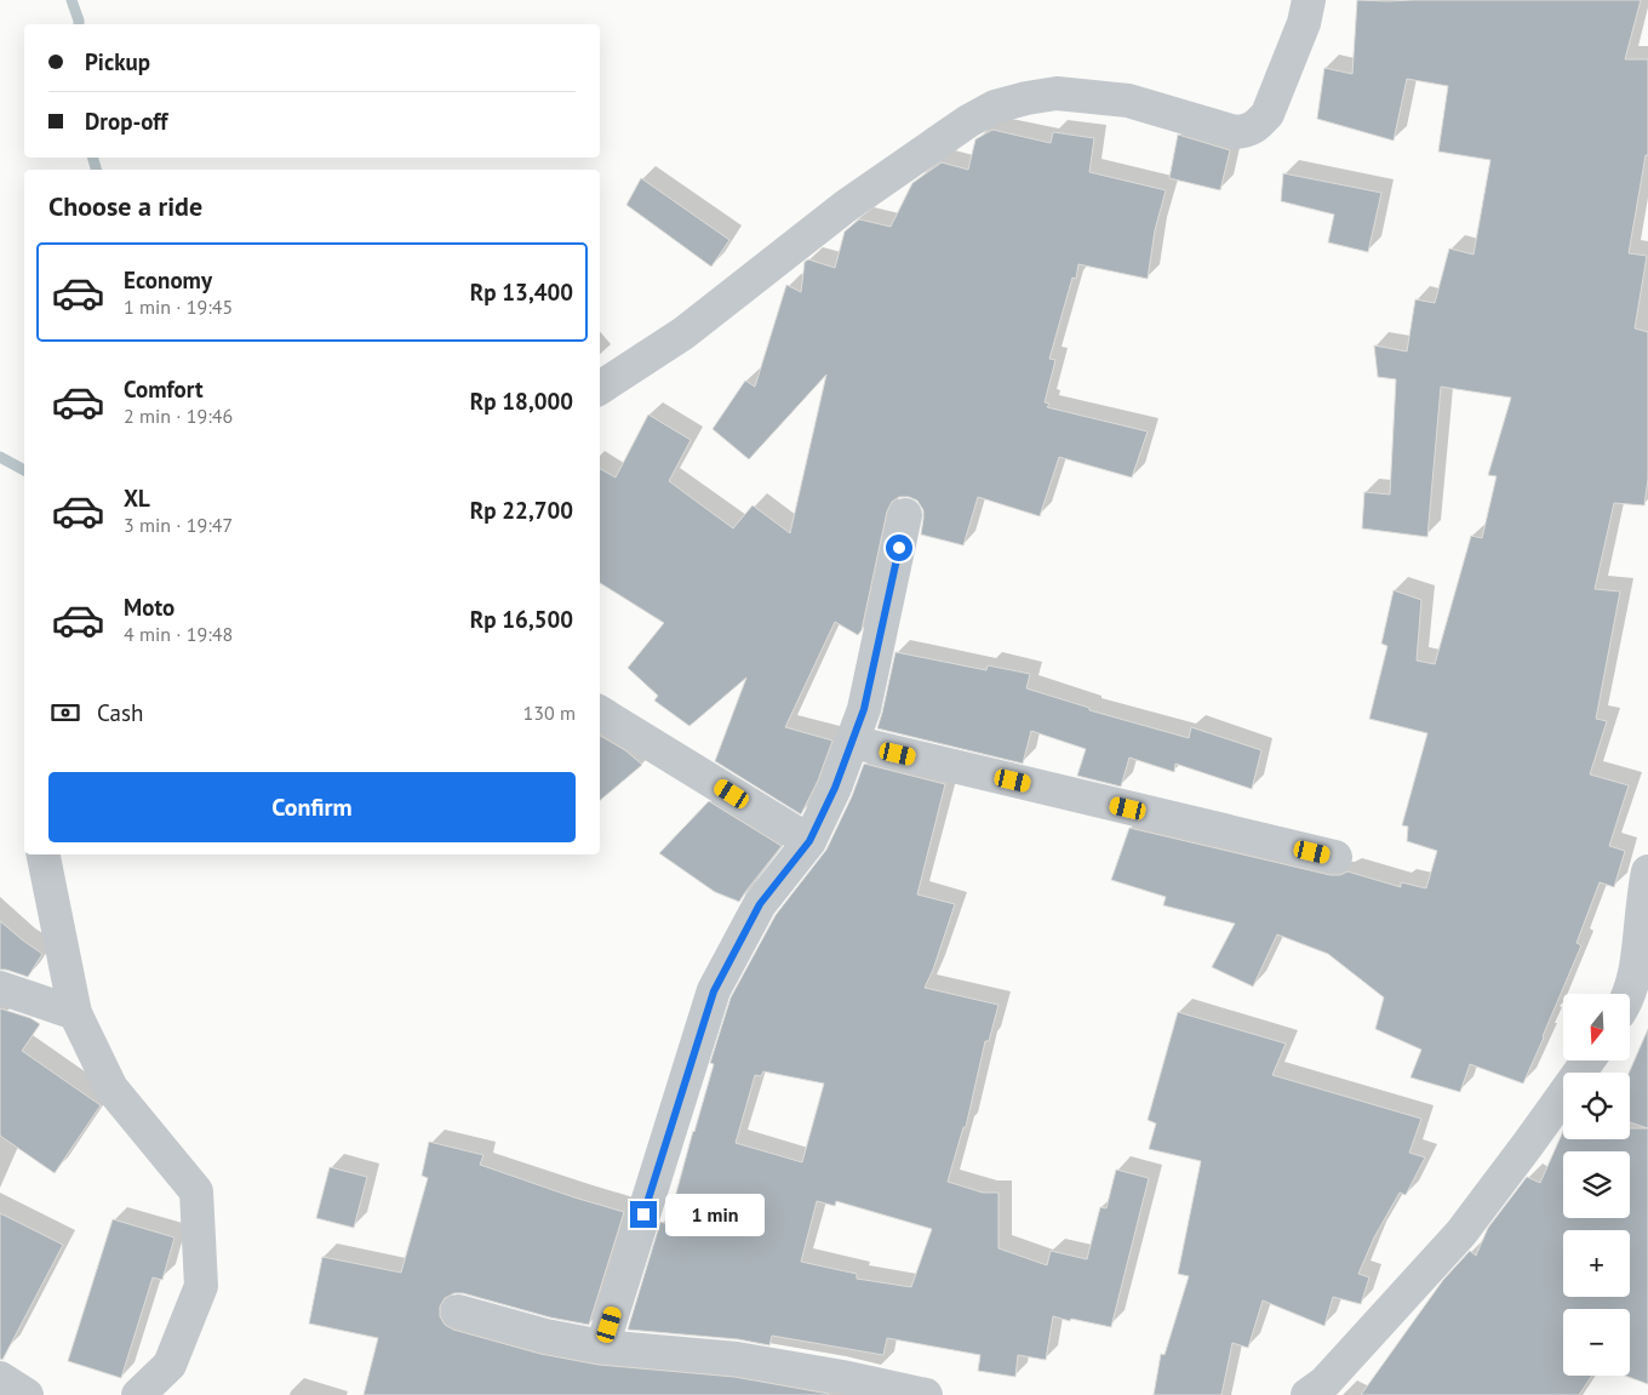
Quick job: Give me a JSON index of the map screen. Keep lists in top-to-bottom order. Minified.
{"north":"bottom","page":{"banner":["Pickup","Drop-off"],"heading":"Choose a ride","list":[{"name":"Economy","note":"1 min · 19:45","value":"Rp 13,400"},{"name":"Comfort","note":"2 min · 19:46","value":"Rp 18,000"},{"name":"XL","note":"3 min · 19:47","value":"Rp 22,700"},{"name":"Moto","note":"4 min · 19:48","value":"Rp 16,500"}],"pay":["Cash","130 m"],"buttons":"Confirm","map_buttons":["+","−"],"bubble":"1 min"}}
